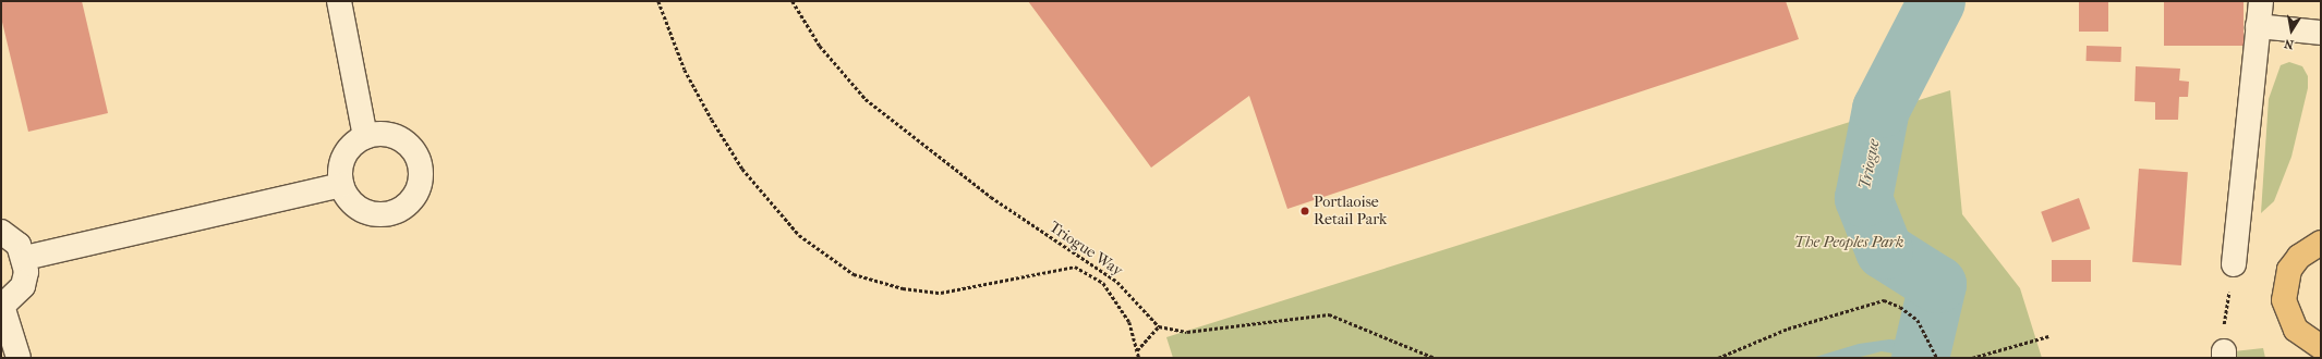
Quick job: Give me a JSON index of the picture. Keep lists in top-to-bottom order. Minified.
{"streets":{"path":["Triogue Way"]},"water":["Triogue"],"parks":["The Peoples Park"],"places":["Portlaoise Retail Park"],"north":"bottom"}
